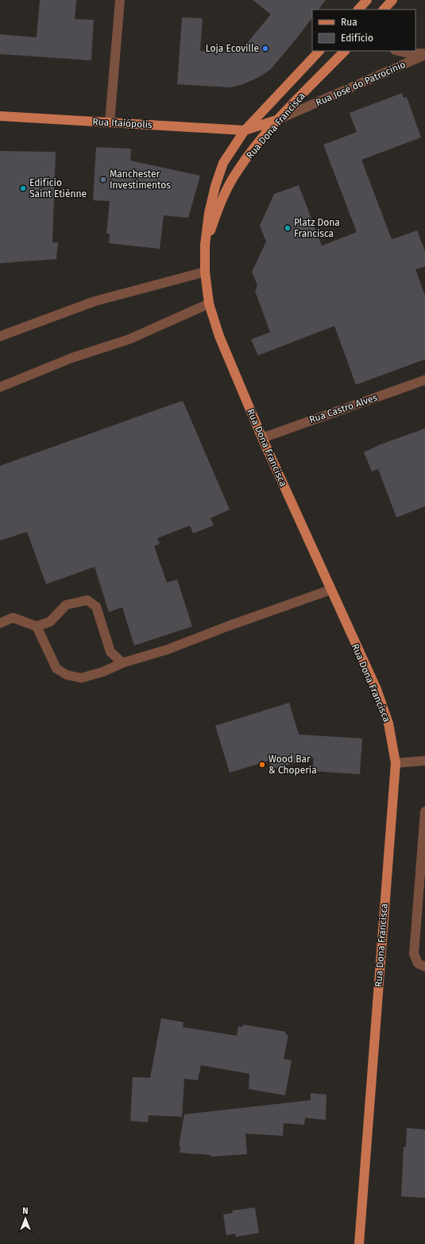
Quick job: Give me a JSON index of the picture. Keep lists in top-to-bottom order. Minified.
{"streets":{"main road":["Rua Itaiópolis","Rua Dona Francisca"],"street":["Rua José do Patrocínio","Rua Castro Alves"]},"crossings":[["Rua José do Patrocínio","Rua Dona Francisca"],["Rua Itaiópolis","Rua Dona Francisca"],["Rua Dona Francisca","Rua Castro Alves"]],"places":["Loja Ecoville","Manchester Investimentos","Edifício Saint Etiènne","Platz Dona Francisca","Wood Bar & Choperia"],"legend":["Rua","Edifício"],"north":"top"}
